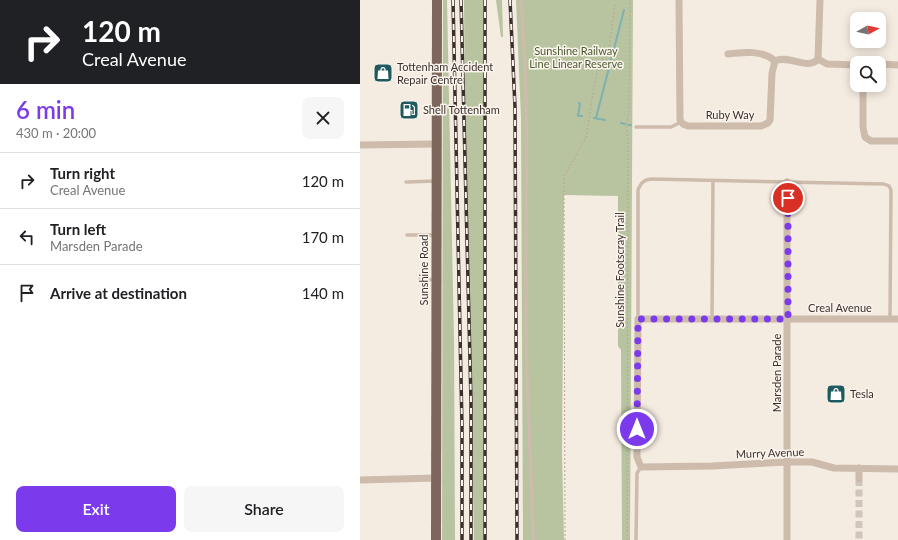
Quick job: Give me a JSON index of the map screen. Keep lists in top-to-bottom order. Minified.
{"streets":{"main road":["Sunshine Road"],"street":["Ruby Way","Creal Avenue","Marsden Parade","Murry Avenue"],"path":["Sunshine Footscray Trail"]},"crossings":[["Creal Avenue","Marsden Parade"],["Marsden Parade","Murry Avenue"]],"parks":["Sunshine Railway Line Linear Reserve"],"places":{"shop":["Tottenham Accident Repair Centre","Tesla"],"fuel station":["Shell Tottenham"]},"north":"right","page":{"turn":["120 m","Creal Avenue"],"heading":["6 min","430 m · 20:00"],"list":[{"name":"Turn right","note":"Creal Avenue","value":"120 m"},{"name":"Turn left","note":"Marsden Parade","value":"170 m"},{"name":"Arrive at destination","value":"140 m"}],"buttons":["Exit","Share"]}}
